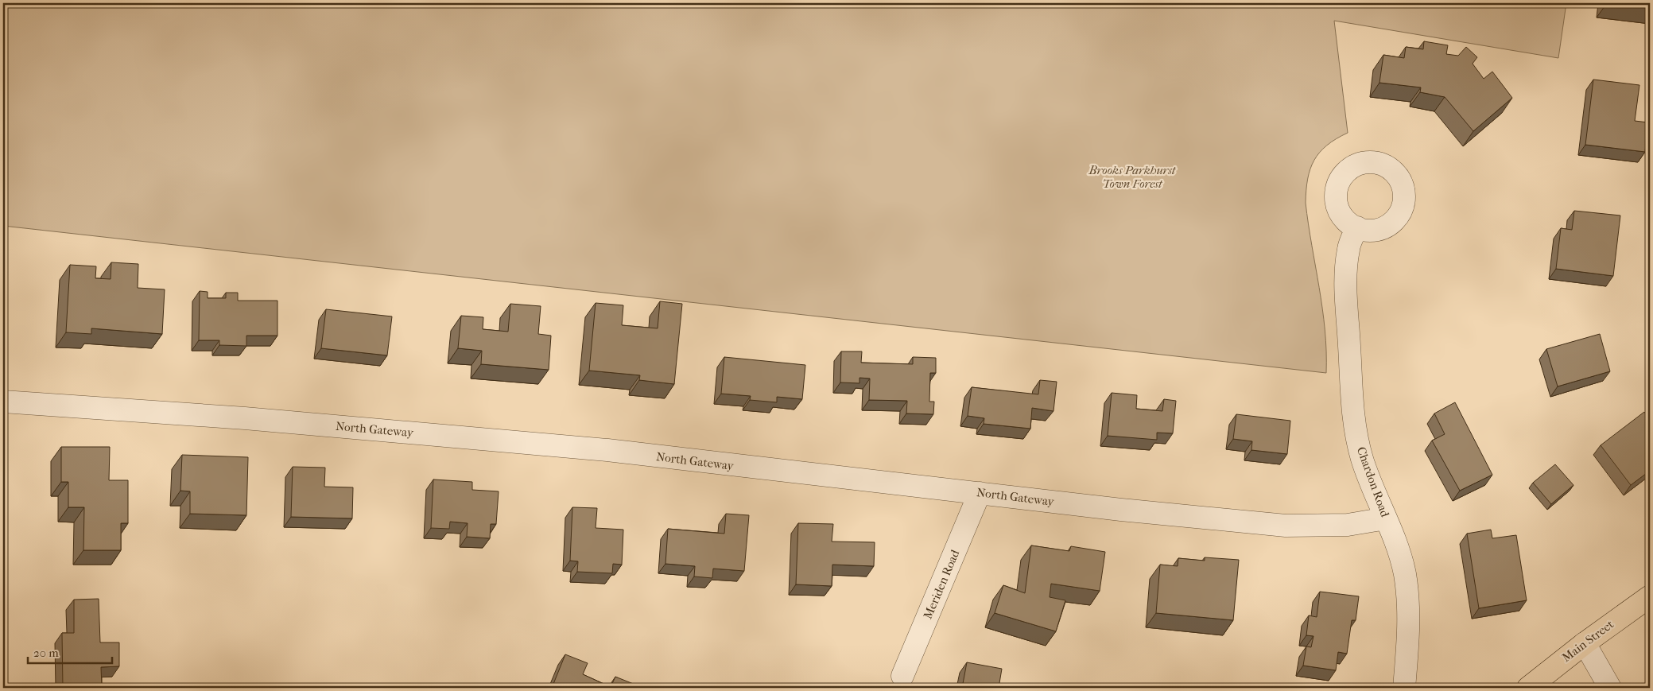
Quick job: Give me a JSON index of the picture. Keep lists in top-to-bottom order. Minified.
{"streets":{"main road":["Main Street"],"street":["North Gateway","Chardon Road","Meriden Road"]},"crossings":[["North Gateway","Chardon Road"],["North Gateway","Meriden Road"]],"parks":["Brooks Parkhurst Town Forest"],"scale_bar":"20 m"}
